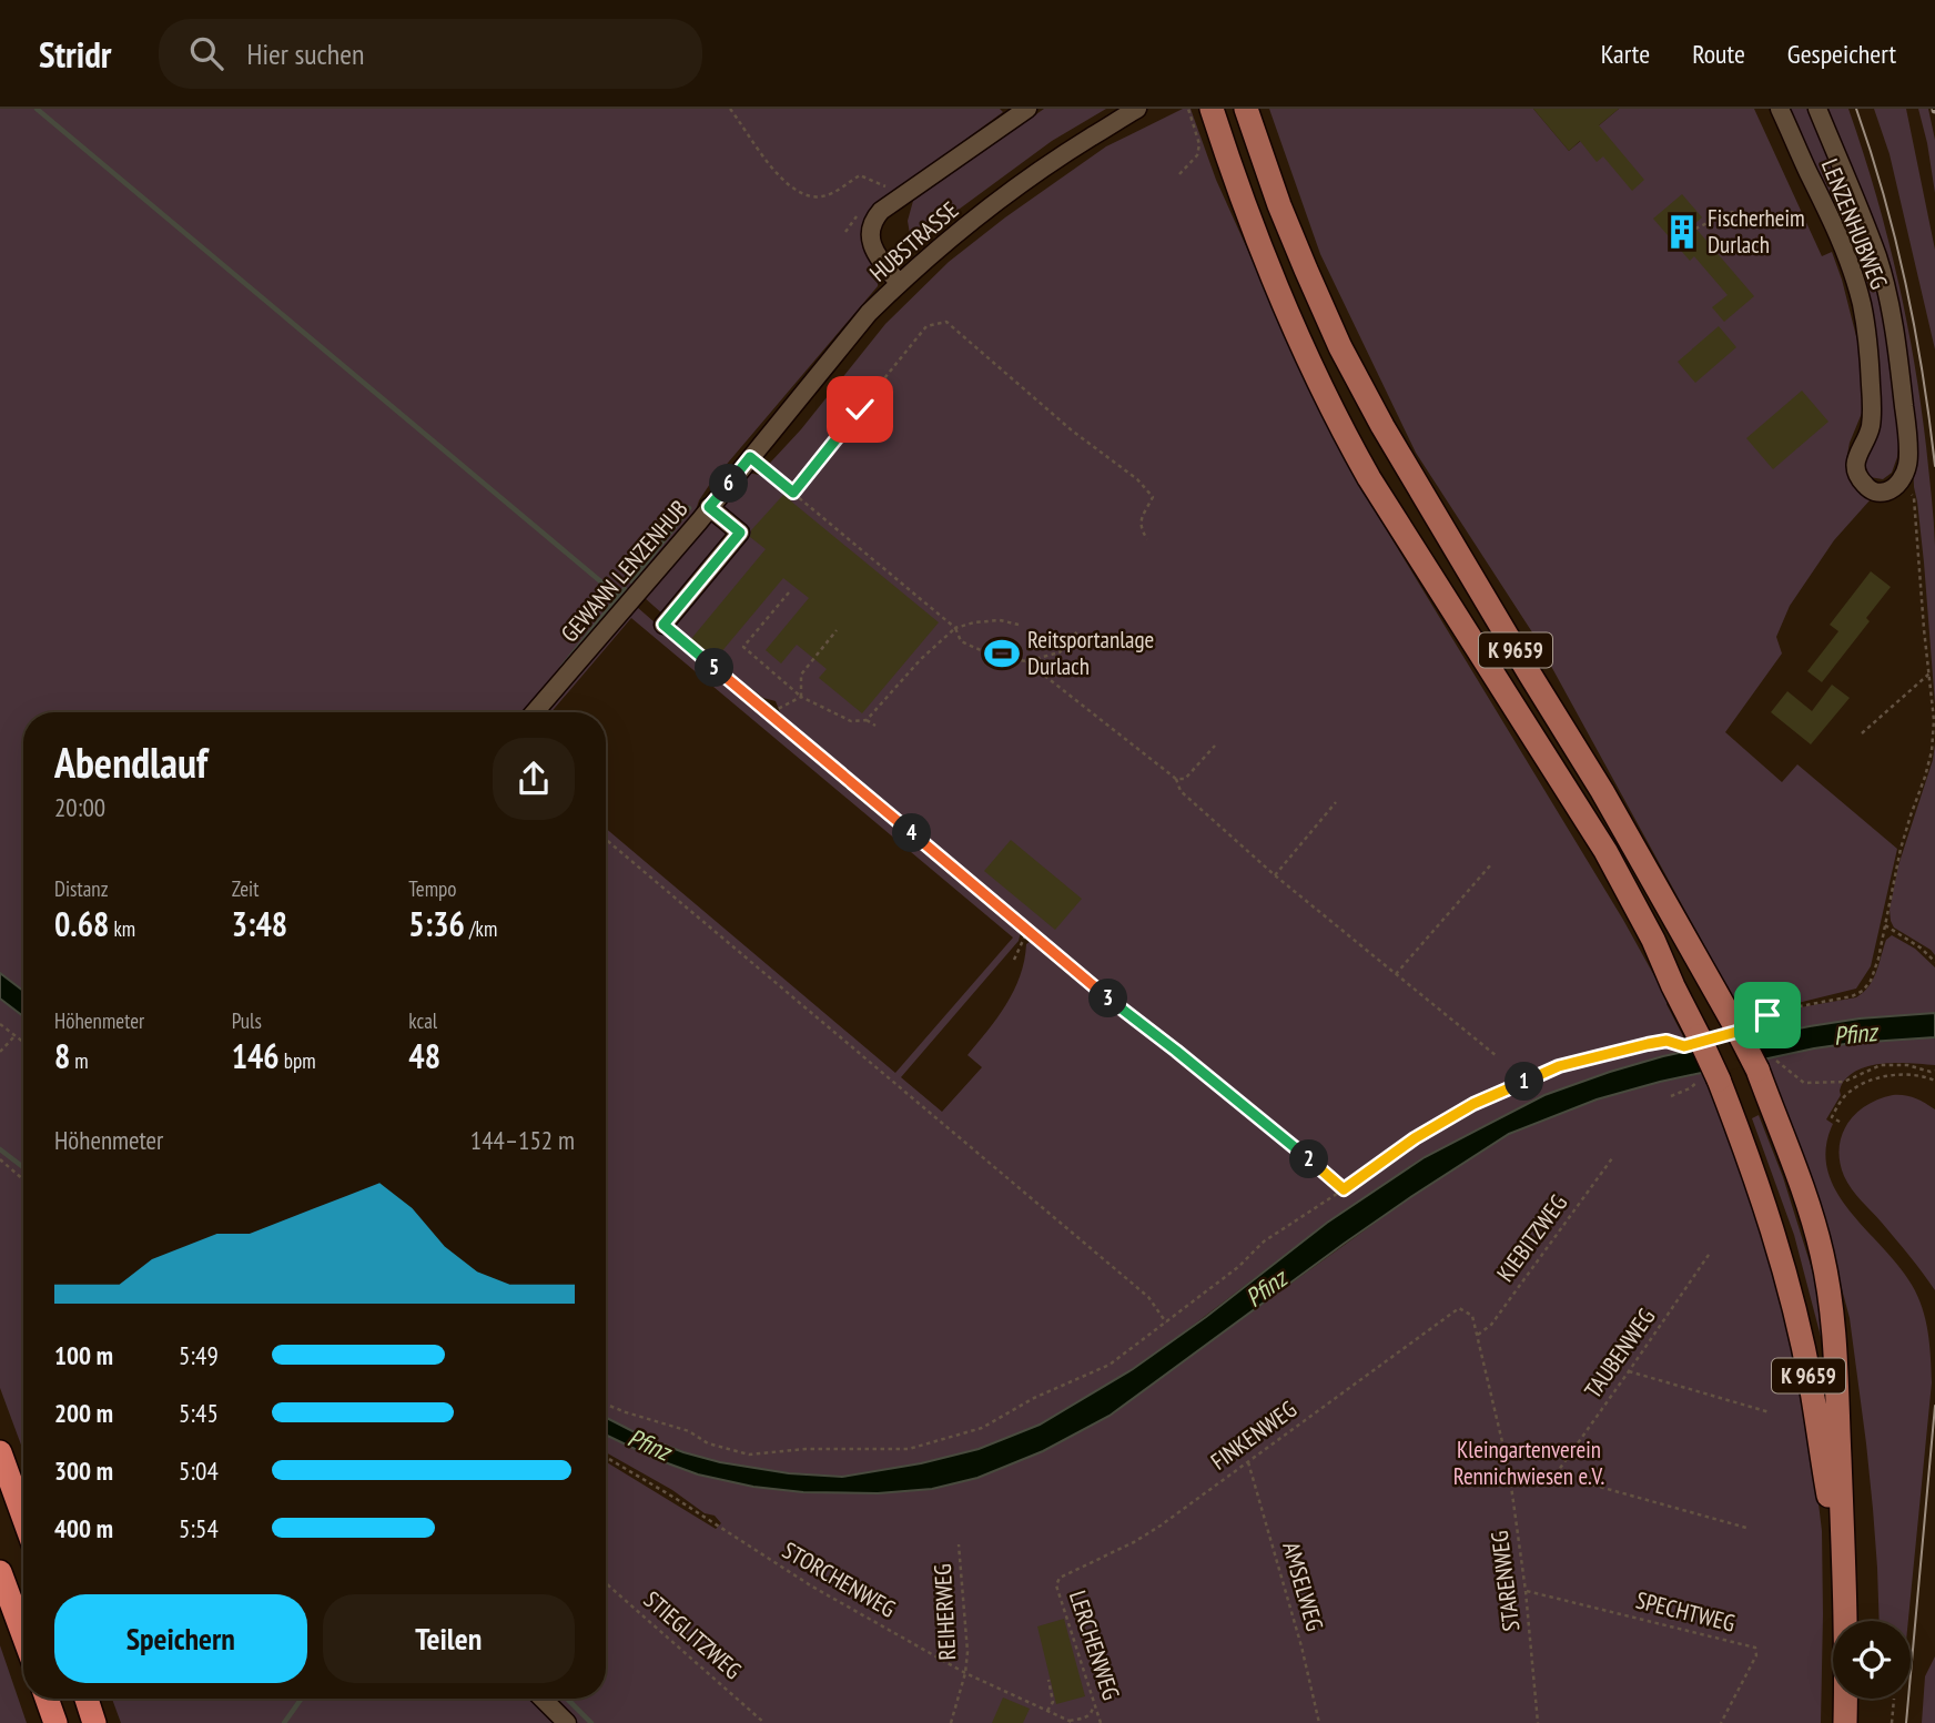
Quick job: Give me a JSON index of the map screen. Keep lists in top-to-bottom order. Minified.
{"streets":{"main road":["K 9659"],"street":["LENZENHUBWEG","HUBSTRASSE","GEWANN LENZENHUB"],"path":["KIEBITZWEG","TAUBENWEG","FINKENWEG","STORCHENWEG","STARENWEG","AMSELWEG","REIHERWEG","SPECHTWEG","STIEGLITZWEG","LERCHENWEG"]},"crossings":[["HUBSTRASSE","GEWANN LENZENHUB"],["KIEBITZWEG","STARENWEG"],["FINKENWEG","STARENWEG"],["FINKENWEG","AMSELWEG"],["FINKENWEG","LERCHENWEG"],["STORCHENWEG","REIHERWEG"],["STARENWEG","SPECHTWEG"]],"water":["Pfinz"],"parks":["Kleingartenverein Rennichwiesen e.V."],"places":{"building":["Fischerheim Durlach"],"sports":["Reitsportanlage Durlach"]},"page":{"header":"Stridr","search":"Hier suchen","nav":["Karte","Route","Gespeichert"],"pins":["6","5","4","3","1","2"],"heading":["Abendlauf","20:00"],"stats":[["Distanz","0.68 km"],["Zeit","3:48"],["Tempo","5:36 /km"],["Höhenmeter","8 m"],["Puls","146 bpm"],["kcal","48"]],"chart":["Höhenmeter","144–152 m"],"list":[{"name":"100 m","note":"5:49"},{"name":"200 m","note":"5:45"},{"name":"300 m","note":"5:04"},{"name":"400 m","note":"5:54"}],"buttons":["Speichern","Teilen"]}}
